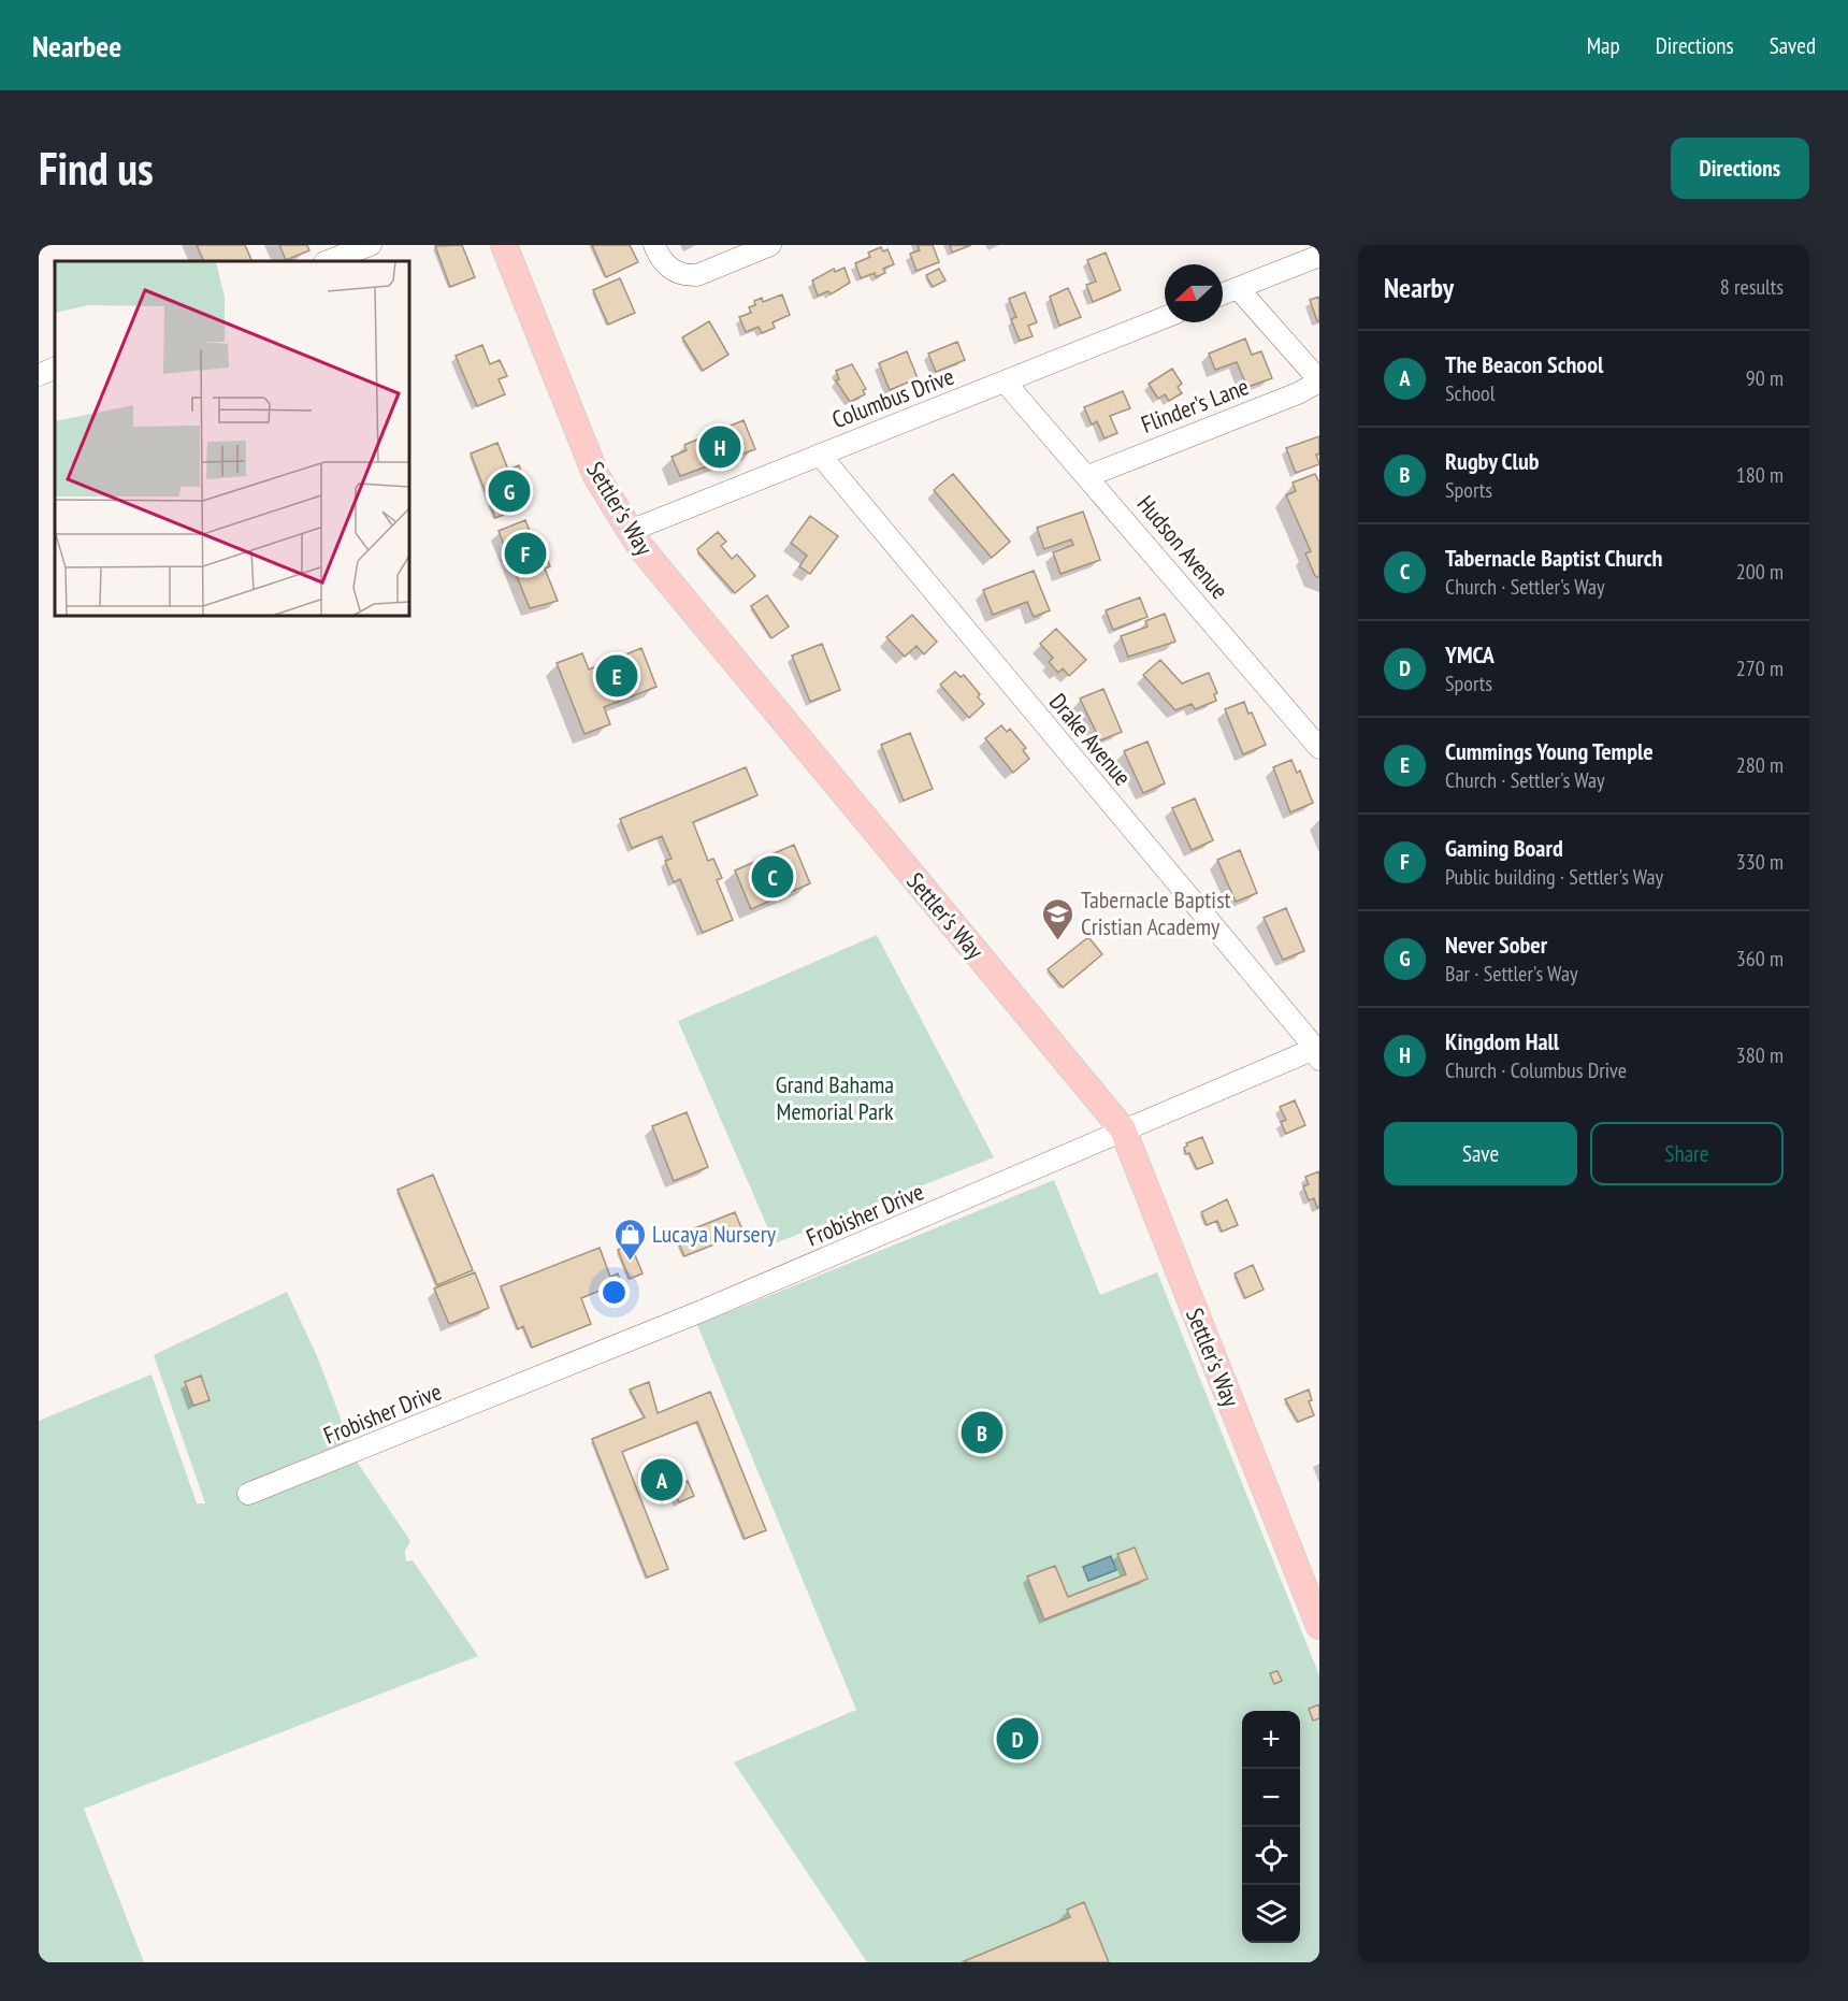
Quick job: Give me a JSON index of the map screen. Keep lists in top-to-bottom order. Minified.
{"streets":{"main road":["Settler's Way"],"street":["Columbus Drive","Flinder's Lane","Hudson Avenue","Drake Avenue","Frobisher Drive"]},"crossings":[["Columbus Drive","Settler's Way"],["Columbus Drive","Hudson Avenue"],["Columbus Drive","Drake Avenue"],["Flinder's Lane","Hudson Avenue"],["Settler's Way","Frobisher Drive"],["Drake Avenue","Frobisher Drive"]],"parks":["Grand Bahama Memorial Park"],"places":{"school or university":["Tabernacle Baptist Cristian Academy"],"shop":["Lucaya Nursery"]},"north":"left","page":{"header":"Nearbee","nav":["Map","Directions","Saved"],"buttons":["Directions",["Save","Share"]],"title":"Find us","heading":["Nearby","8 results"],"list":[{"mark":"A","name":"The Beacon School","note":"School","value":"90 m"},{"mark":"B","name":"Rugby Club","note":"Sports","value":"180 m"},{"mark":"C","name":"Tabernacle Baptist Church","note":"Church · Settler's Way","value":"200 m"},{"mark":"D","name":"YMCA","note":"Sports","value":"270 m"},{"mark":"E","name":"Cummings Young Temple","note":"Church · Settler's Way","value":"280 m"},{"mark":"F","name":"Gaming Board","note":"Public building · Settler's Way","value":"330 m"},{"mark":"G","name":"Never Sober","note":"Bar · Settler's Way","value":"360 m"},{"mark":"H","name":"Kingdom Hall","note":"Church · Columbus Drive","value":"380 m"}],"pins":["H","G","F","E","C","B","A","D"],"map_buttons":["+","−"]}}
